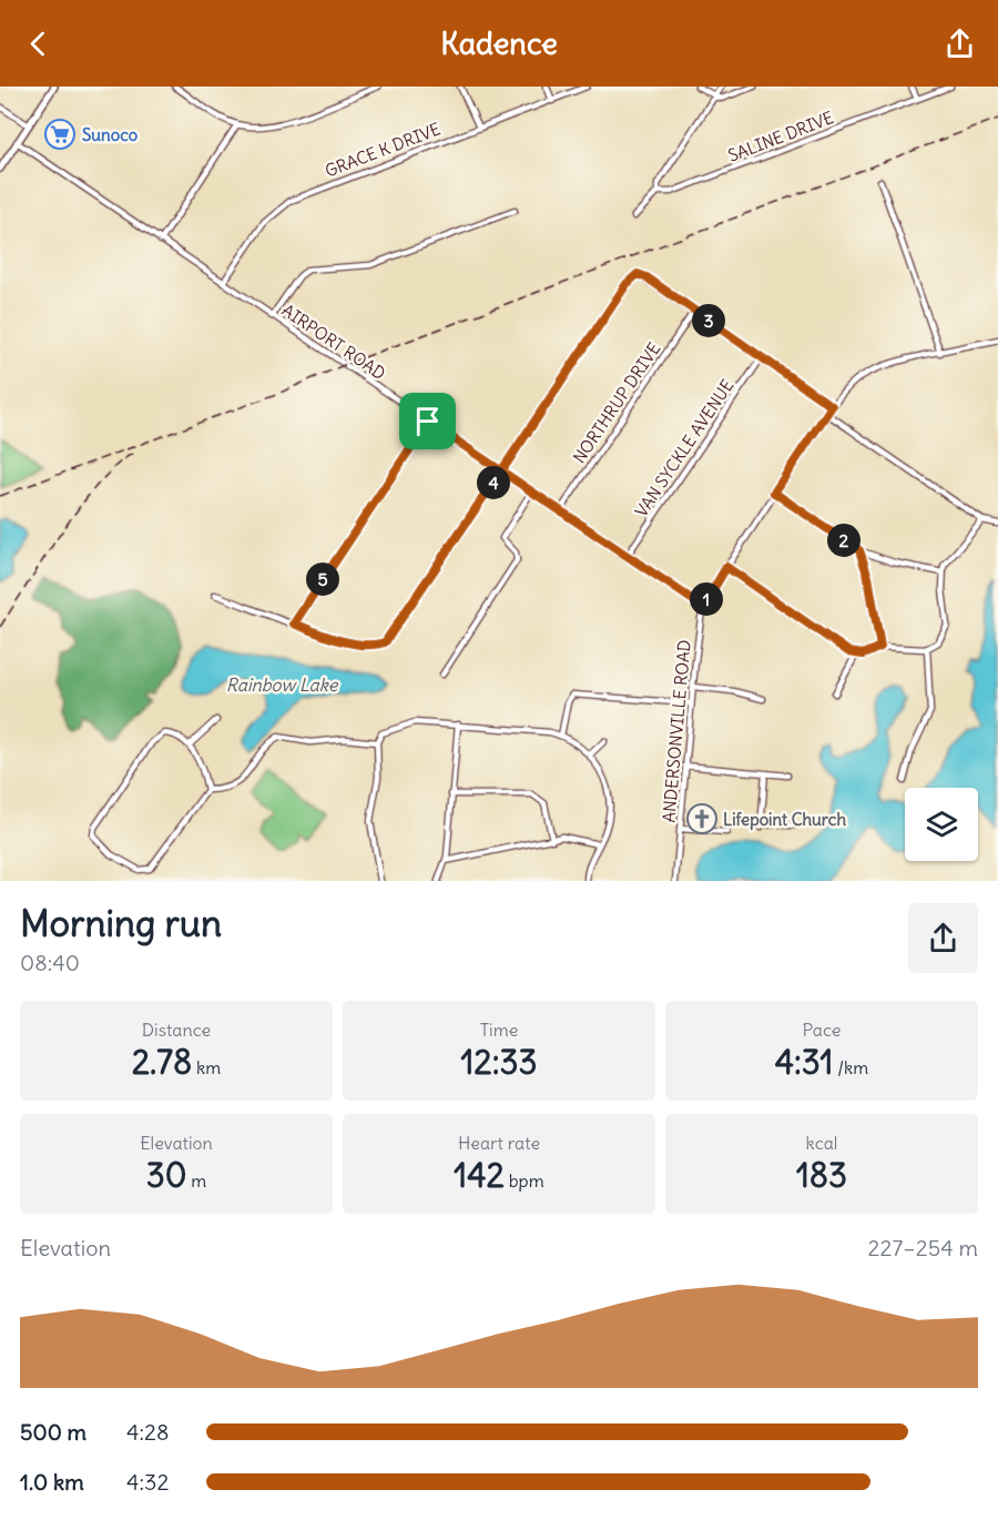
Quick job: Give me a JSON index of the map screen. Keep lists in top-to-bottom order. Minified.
{"streets":{"street":["SALINE DRIVE","GRACE K DRIVE","AIRPORT ROAD","NORTHRUP DRIVE","VAN SYCKLE AVENUE","ANDERSONVILLE ROAD"]},"crossings":[["GRACE K DRIVE","AIRPORT ROAD"],["AIRPORT ROAD","NORTHRUP DRIVE"],["AIRPORT ROAD","VAN SYCKLE AVENUE"],["AIRPORT ROAD","ANDERSONVILLE ROAD"]],"water":["Rainbow Lake"],"places":{"supermarket":["Sunoco"],"church":["Lifepoint Church"]},"page":{"header":"Kadence","pins":["3","4","2","5","1"],"heading":["Morning run","08:40"],"stats":[["Distance","2.78 km"],["Time","12:33"],["Pace","4:31 /km"],["Elevation","30 m"],["Heart rate","142 bpm"],["kcal","183"]],"chart":["Elevation","227–254 m"],"list":[{"name":"500 m","note":"4:28"},{"name":"1.0 km","note":"4:32"}]}}
